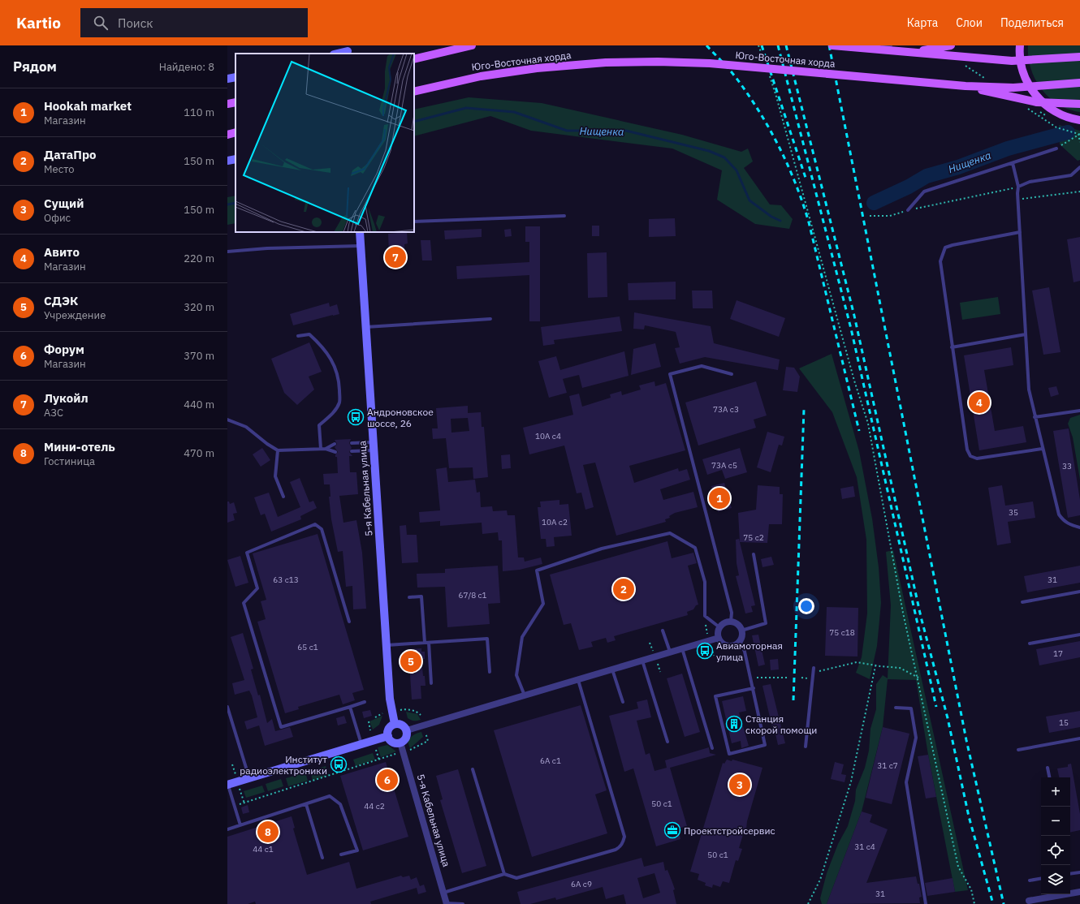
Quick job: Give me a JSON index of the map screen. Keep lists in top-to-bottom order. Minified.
{"streets":{"main road":["Юго-Восточная хорда"],"street":["5-я Кабельная улица"]},"water":["Нищенка"],"places":{"bus stop":["Андроновское шоссе, 26","Авиамоторная улица","Институт радиоэлектроники"],"building":["Станция скорой помощи"],"office":["Проектстройсервис"]},"house_numbers":["73А с3","10А с4","73А с5","33","35","10А с2","75 с2","63 с13","31","67/8 с1","75 с18","65 с1","17","15","6А с1","31 с7","50 с1","44 с2","31 с4","44 с1","50 с1","6А с9","31"],"page":{"header":"Kartio","search":"Поиск","nav":["Карта","Слои","Поделиться"],"heading":["Рядом","Найдено: 8"],"list":[{"mark":"1","name":"Hookah market","note":"Магазин","value":"110 m"},{"mark":"2","name":"ДатаПро","note":"Место","value":"150 m"},{"mark":"3","name":"Сущий","note":"Офис","value":"150 m"},{"mark":"4","name":"Авито","note":"Магазин","value":"220 m"},{"mark":"5","name":"СДЭК","note":"Учреждение","value":"320 m"},{"mark":"6","name":"Форум","note":"Магазин","value":"370 m"},{"mark":"7","name":"Лукойл","note":"АЗС","value":"440 m"},{"mark":"8","name":"Мини-отель","note":"Гостиница","value":"470 m"}],"pins":["7","4","1","2","5","6","3","8"],"map_buttons":["+","−"]}}
